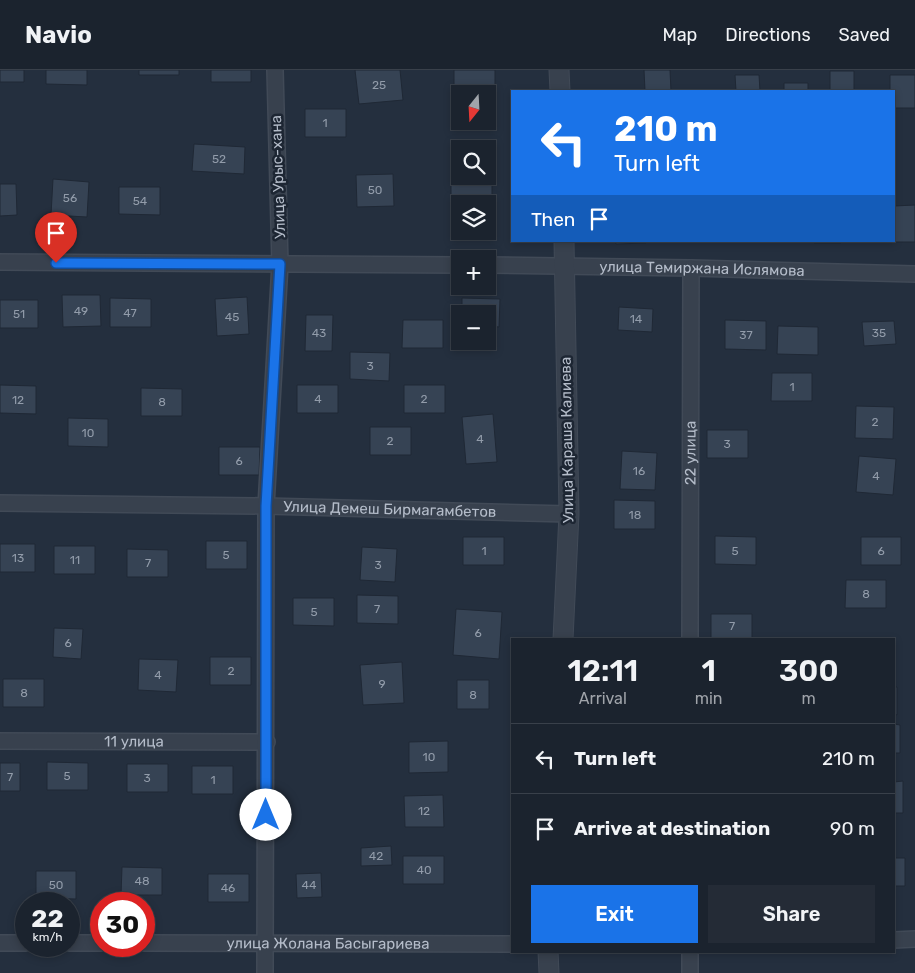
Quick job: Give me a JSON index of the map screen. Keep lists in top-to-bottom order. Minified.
{"streets":{"street":["Улица Урыс-хана","улица Темиржана Ислямова","Улица Караша Калиева","22 улица","Улица Демеш Бирмагамбетов","11 улица","улица Жолана Басыгариева"]},"crossings":[["Улица Урыс-хана","Улица Демеш Бирмагамбетов"],["Улица Урыс-хана","11 улица"],["Улица Урыс-хана","улица Жолана Басыгариева"],["улица Темиржана Ислямова","Улица Караша Калиева"],["улица Темиржана Ислямова","22 улица"],["Улица Караша Калиева","Улица Демеш Бирмагамбетов"]],"house_numbers":["25","1","52","50","56","54","49","47","51","45","14","43","35","37","3","1","4","2","12","8","2","10","4","2","3","6","16","4","18","1","5","6","5","13","11","7","3","8","7","5","7","6","6","2","4","9","8","8","10","5","7","3","1","12","42","40","48","50","44","46"],"north":"bottom","page":{"header":"Navio","nav":["Map","Directions","Saved"],"map_buttons":["+","−"],"turn":["210 m","Turn left"],"then":"Then","eta":["12:11","Arrival","1","min","300","m"],"list":[{"name":"Turn left","value":"210 m"},{"name":"Arrive at destination","value":"90 m"}],"buttons":["Exit","Share"],"speed":"22 km/h","limit":"30"}}
